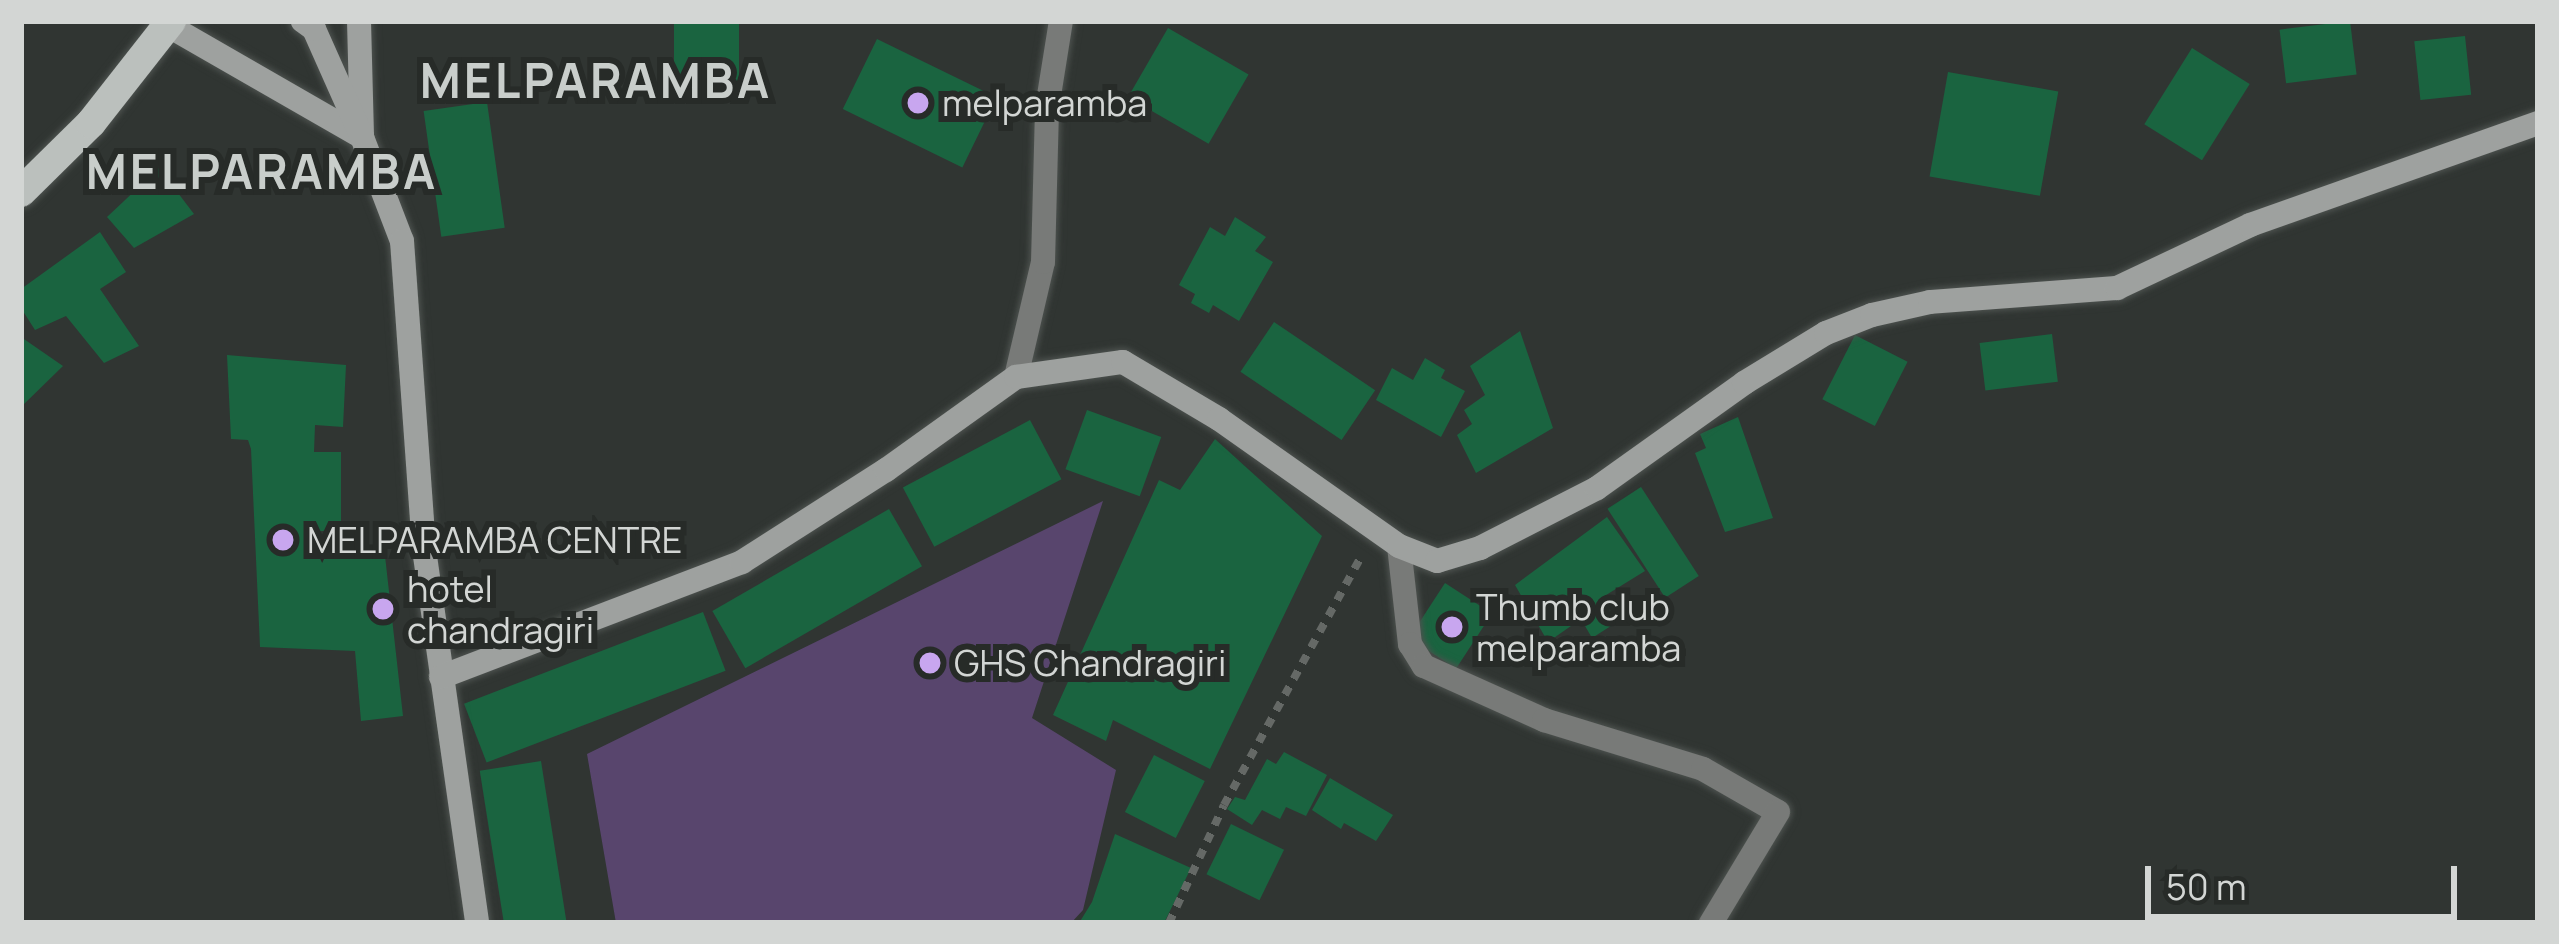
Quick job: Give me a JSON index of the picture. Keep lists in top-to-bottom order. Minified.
{"districts":["MELPARAMBA","MELPARAMBA"],"places":["melparamba","MELPARAMBA CENTRE","hotel chandragiri","Thumb club melparamba","GHS Chandragiri"],"scale_bar":"50 m"}
